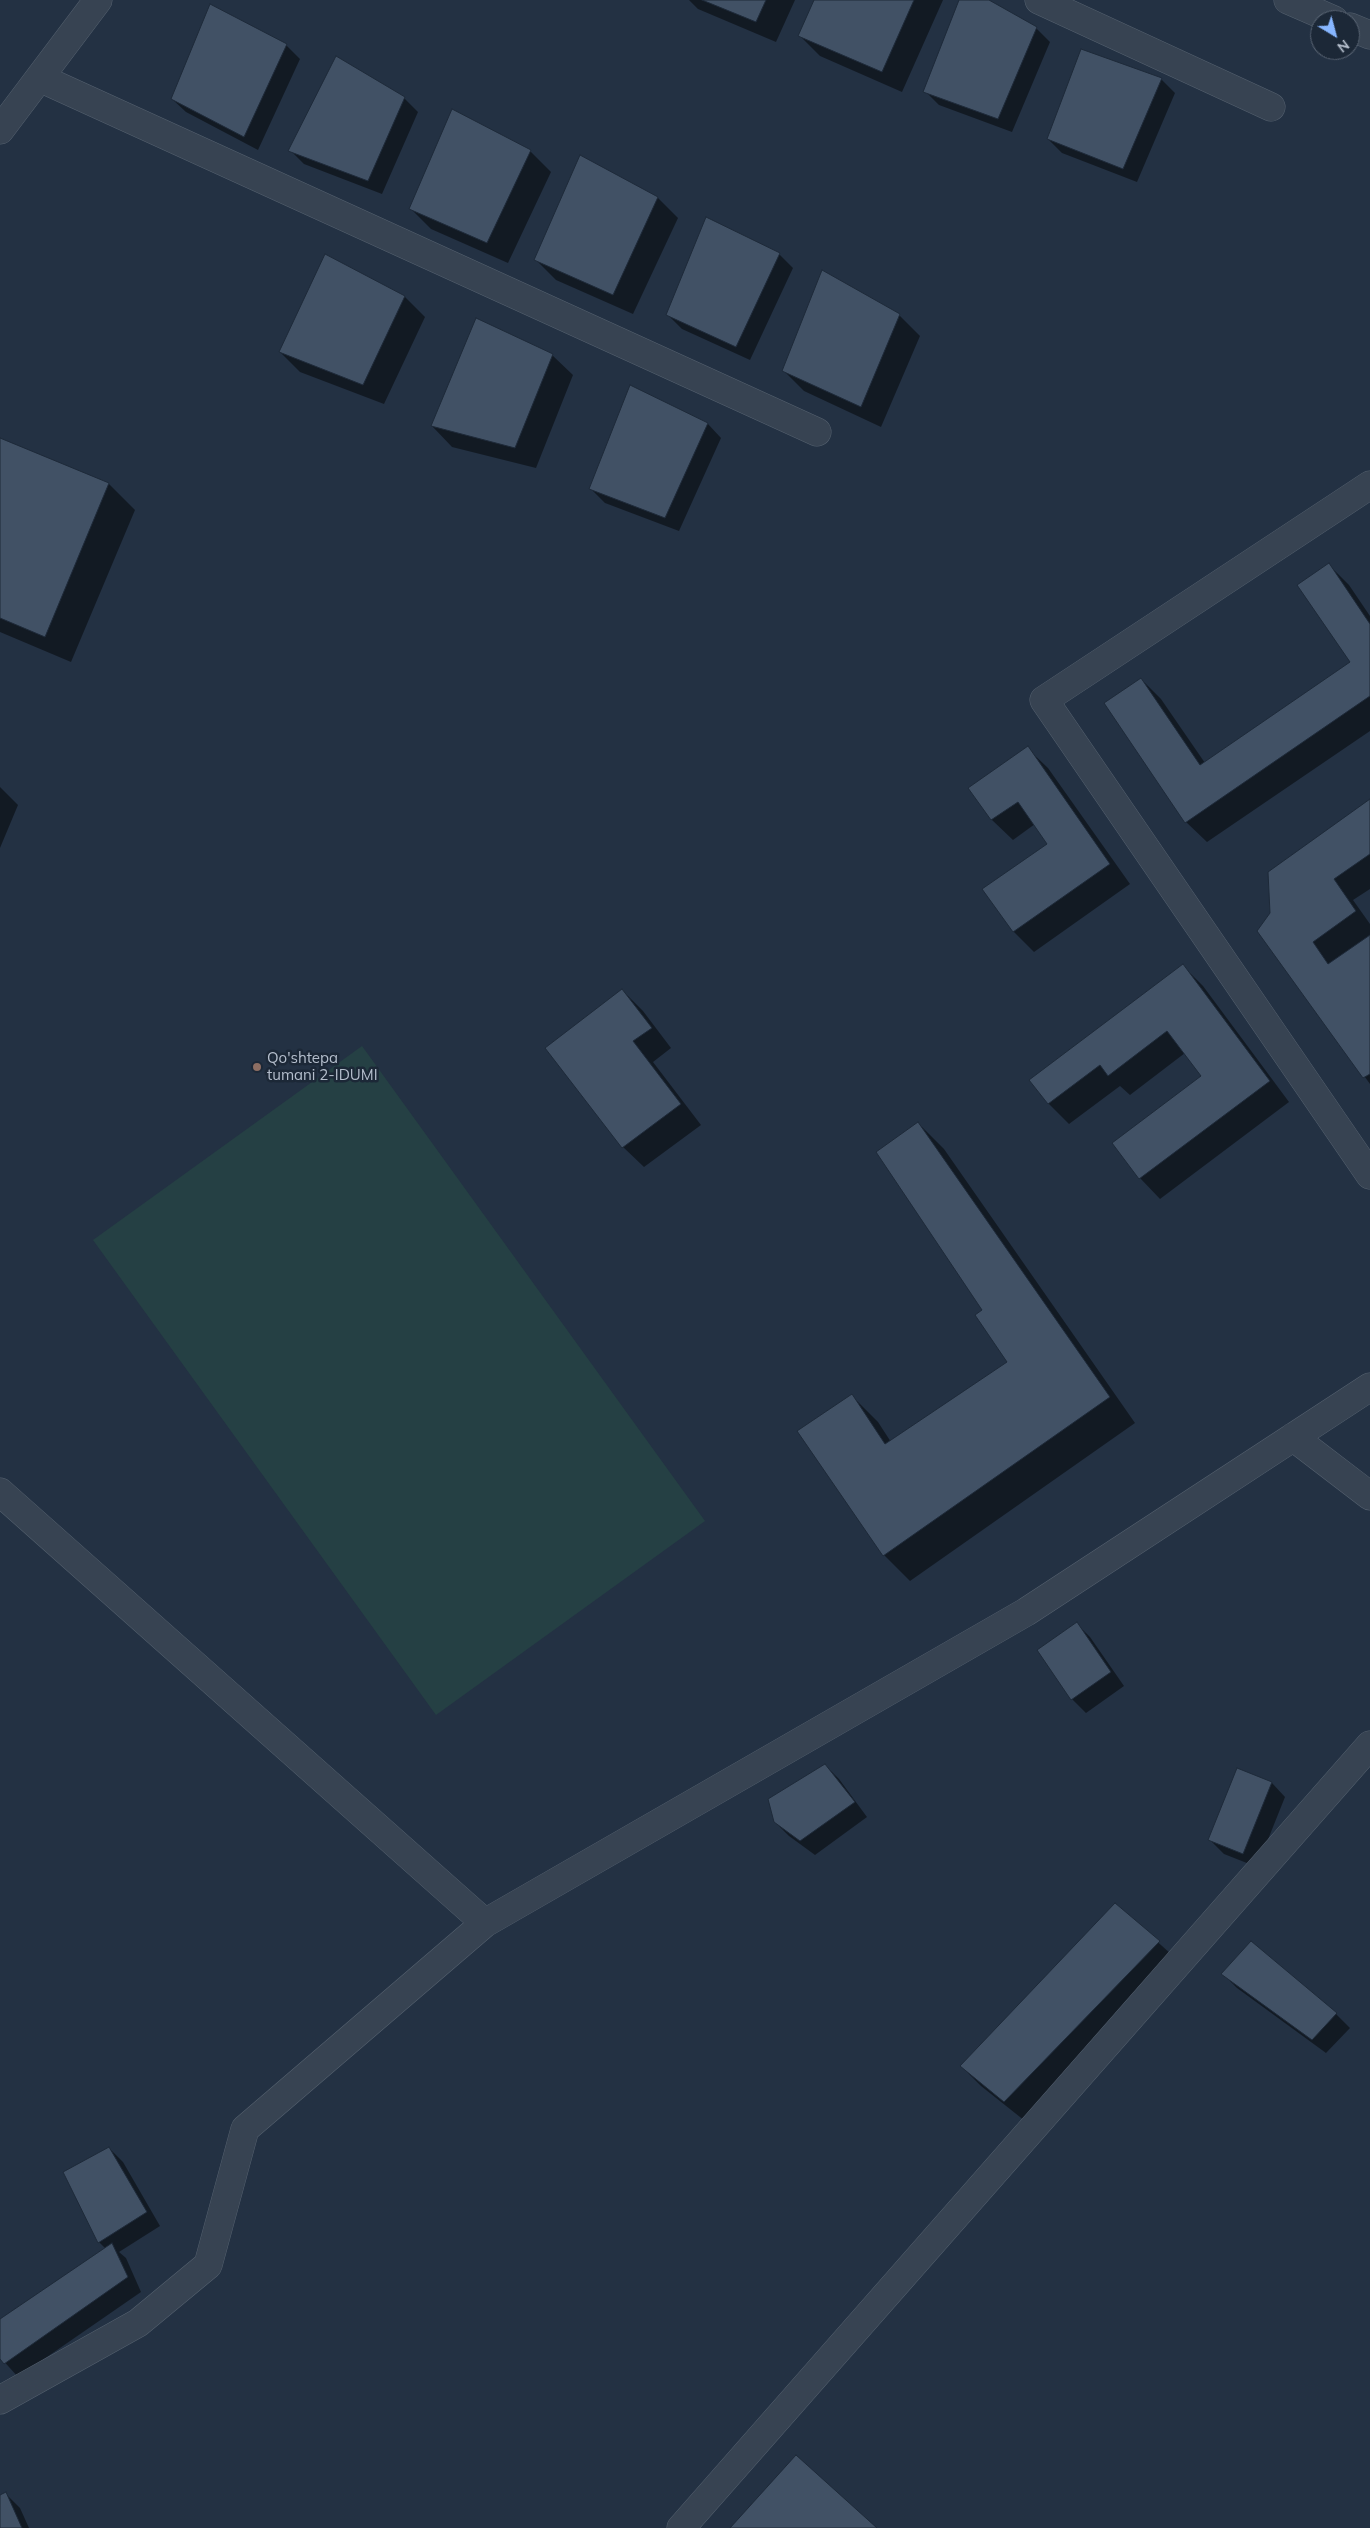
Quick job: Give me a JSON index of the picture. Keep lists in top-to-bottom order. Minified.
{"places":["Qo'shtepa tumani 2-IDUMI"],"north":"bottom right"}
